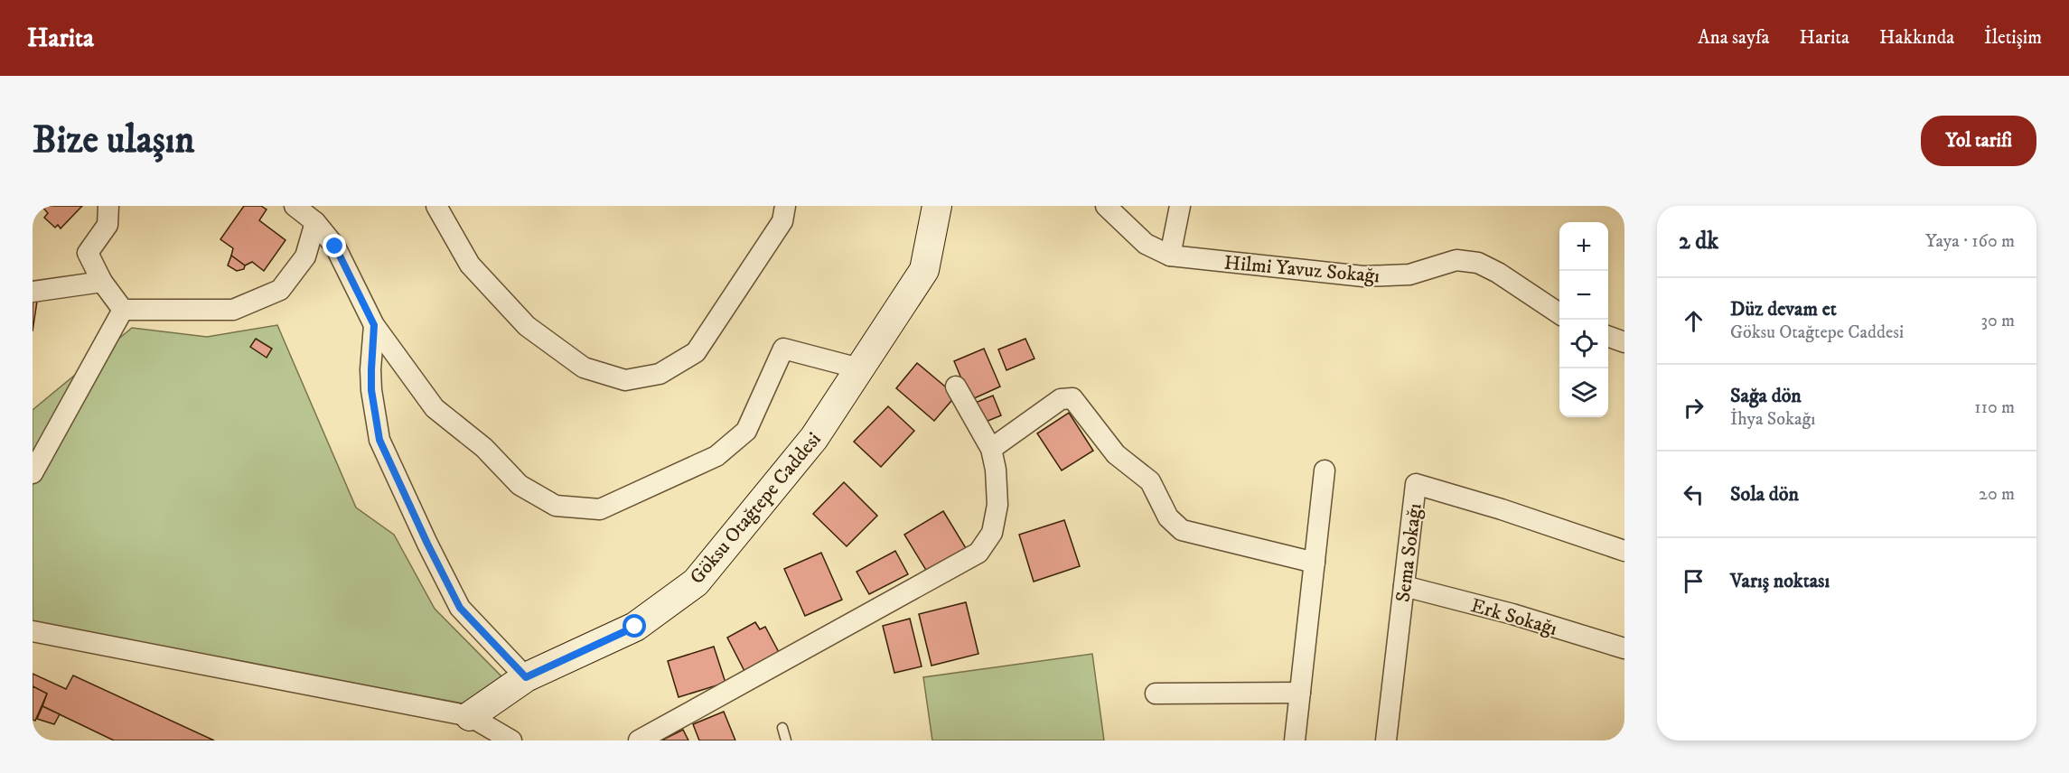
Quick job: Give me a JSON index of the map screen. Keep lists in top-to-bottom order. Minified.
{"streets":{"street":["Hilmi Yavuz Sokağı","Göksu Otağtepe Caddesi","Sema Sokağı","Erk Sokağı"]},"crossings":[["Sema Sokağı","Erk Sokağı"]],"page":{"header":"Harita","nav":["Ana sayfa","Harita","Hakkında","İletişim"],"buttons":"Yol tarifi","title":"Bize ulaşın","heading":["2 dk","Yaya · 160 m"],"map_buttons":["+","−"],"list":[["Düz devam et","Göksu Otağtepe Caddesi","30 m"],["Sağa dön","İhya Sokağı","110 m"],["Sola dön","20 m"],"Varış noktası"]}}
